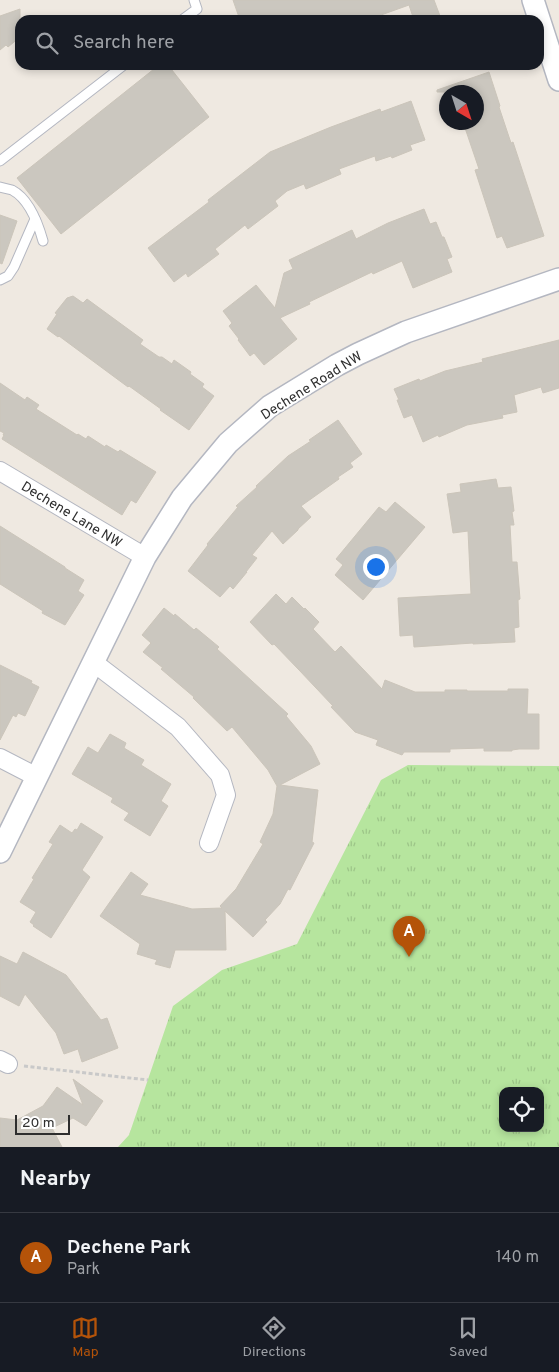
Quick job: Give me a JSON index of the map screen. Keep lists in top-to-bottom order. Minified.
{"streets":{"street":["Dechene Road NW","Dechene Lane NW"]},"crossings":[["Dechene Road NW","Dechene Lane NW"]],"scale_bar":"20 m","north":"bottom right","page":{"search":"Search here","pins":"A","scale":"20 m","heading":"Nearby","list":[{"mark":"A","name":"Dechene Park","note":"Park","value":"140 m"}],"nav":["Map","Directions","Saved"]}}
